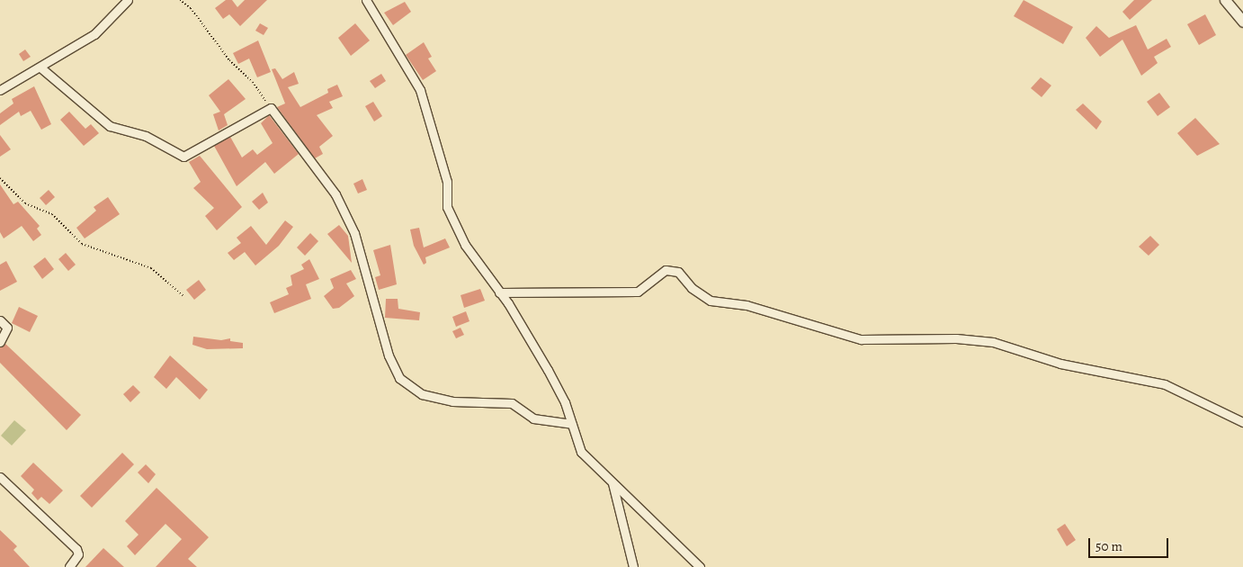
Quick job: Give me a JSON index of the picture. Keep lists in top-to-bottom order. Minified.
{"scale_bar":"50 m"}
